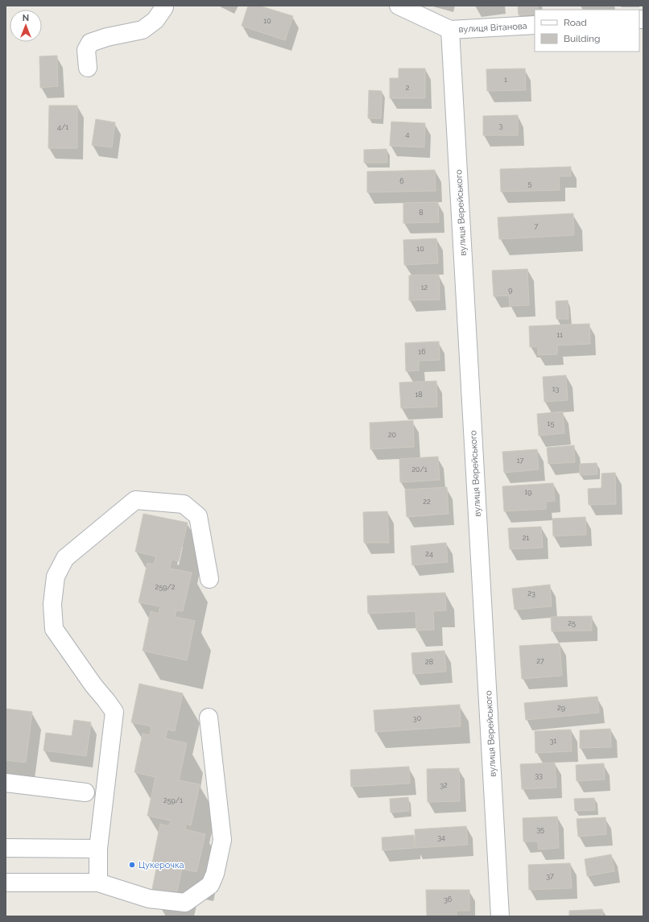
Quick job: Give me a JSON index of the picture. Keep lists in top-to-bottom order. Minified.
{"streets":{"street":["вулиця Вітанова","вулиця Верейського"]},"crossings":[["вулиця Вітанова","вулиця Верейського"]],"places":["Цукерочка"],"house_numbers":["10","1","2","3","4/1","4","6","5","8","7","10","12","9","11","16","13","18","15","20","17","20/1","19","22","21","24","259/2","23","25","27","28","29","30","31","33","32","259/1","35","34","37","36"],"legend":["Road","Building"],"north":"top"}
